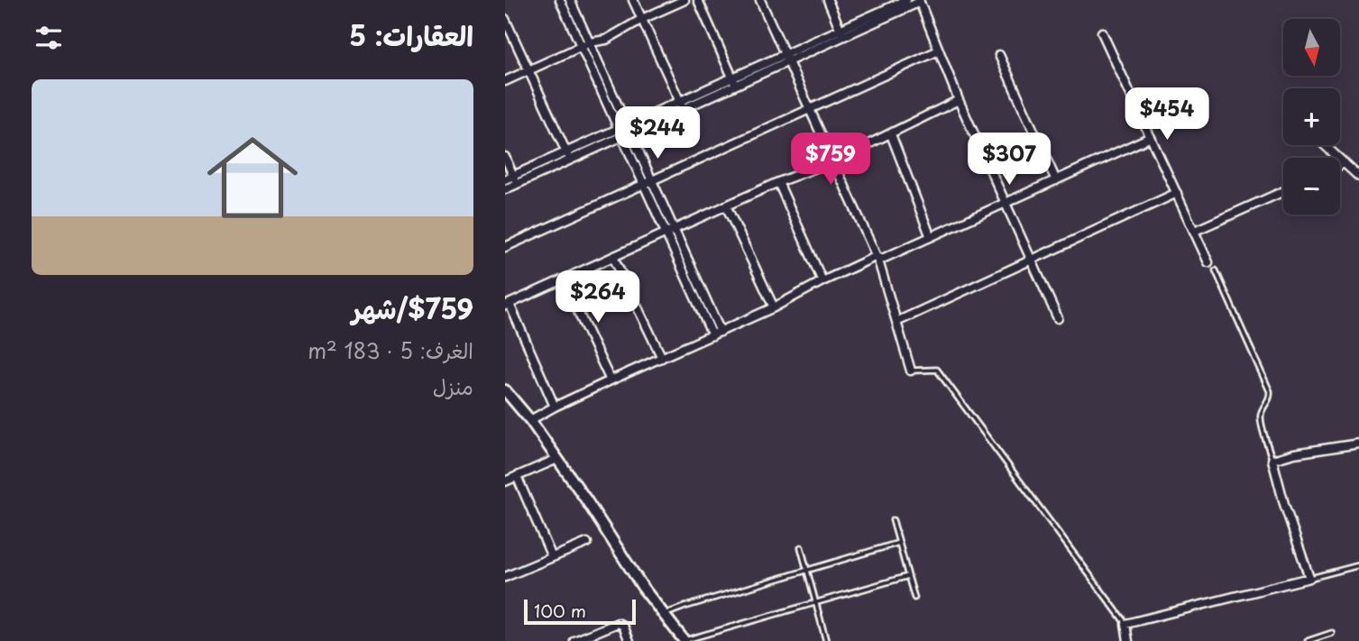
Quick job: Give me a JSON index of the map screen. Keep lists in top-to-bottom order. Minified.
{"scale_bar":"100 m","north":"bottom","page":{"heading":"العقارات: 5","map_buttons":["+","−"],"list":[{"name":"$759/شهر","note":"الغرف: 5 · 183 m² · منزل"}],"price":["$454","$244","$759","$307","$264"],"scale":"100 m"}}
